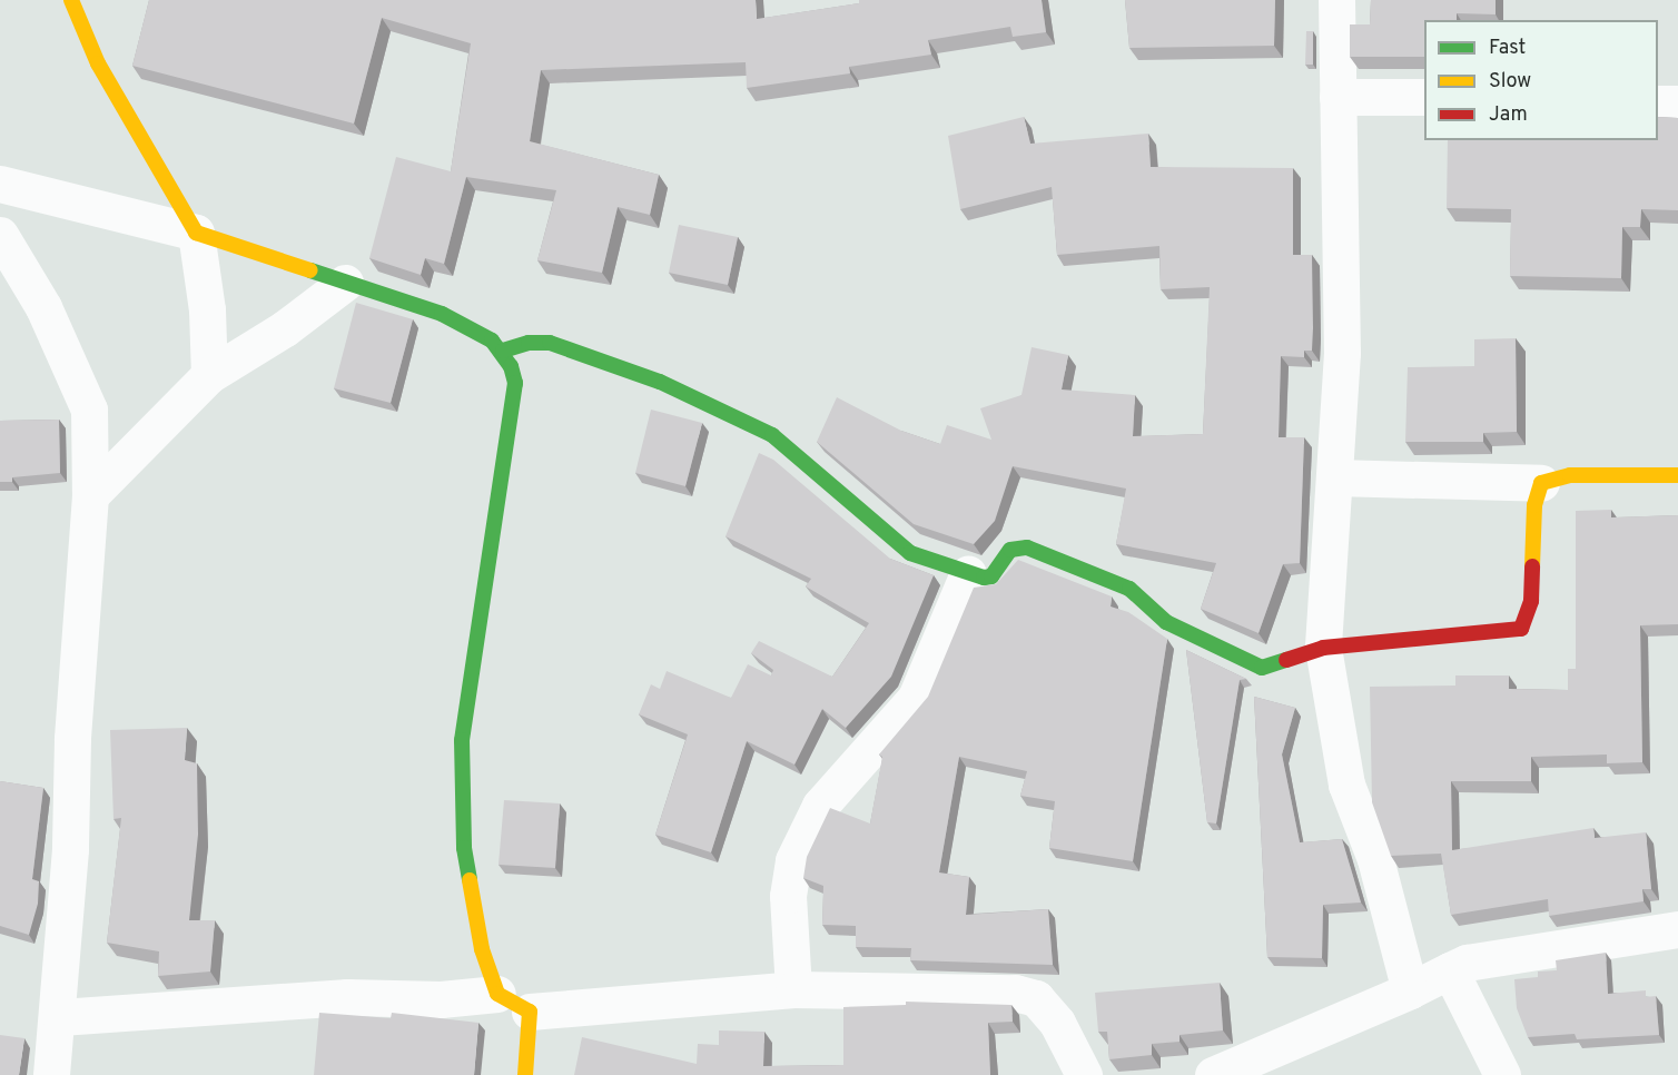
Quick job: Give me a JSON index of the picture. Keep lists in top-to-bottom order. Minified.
{"legend":["Fast","Slow","Jam"]}
